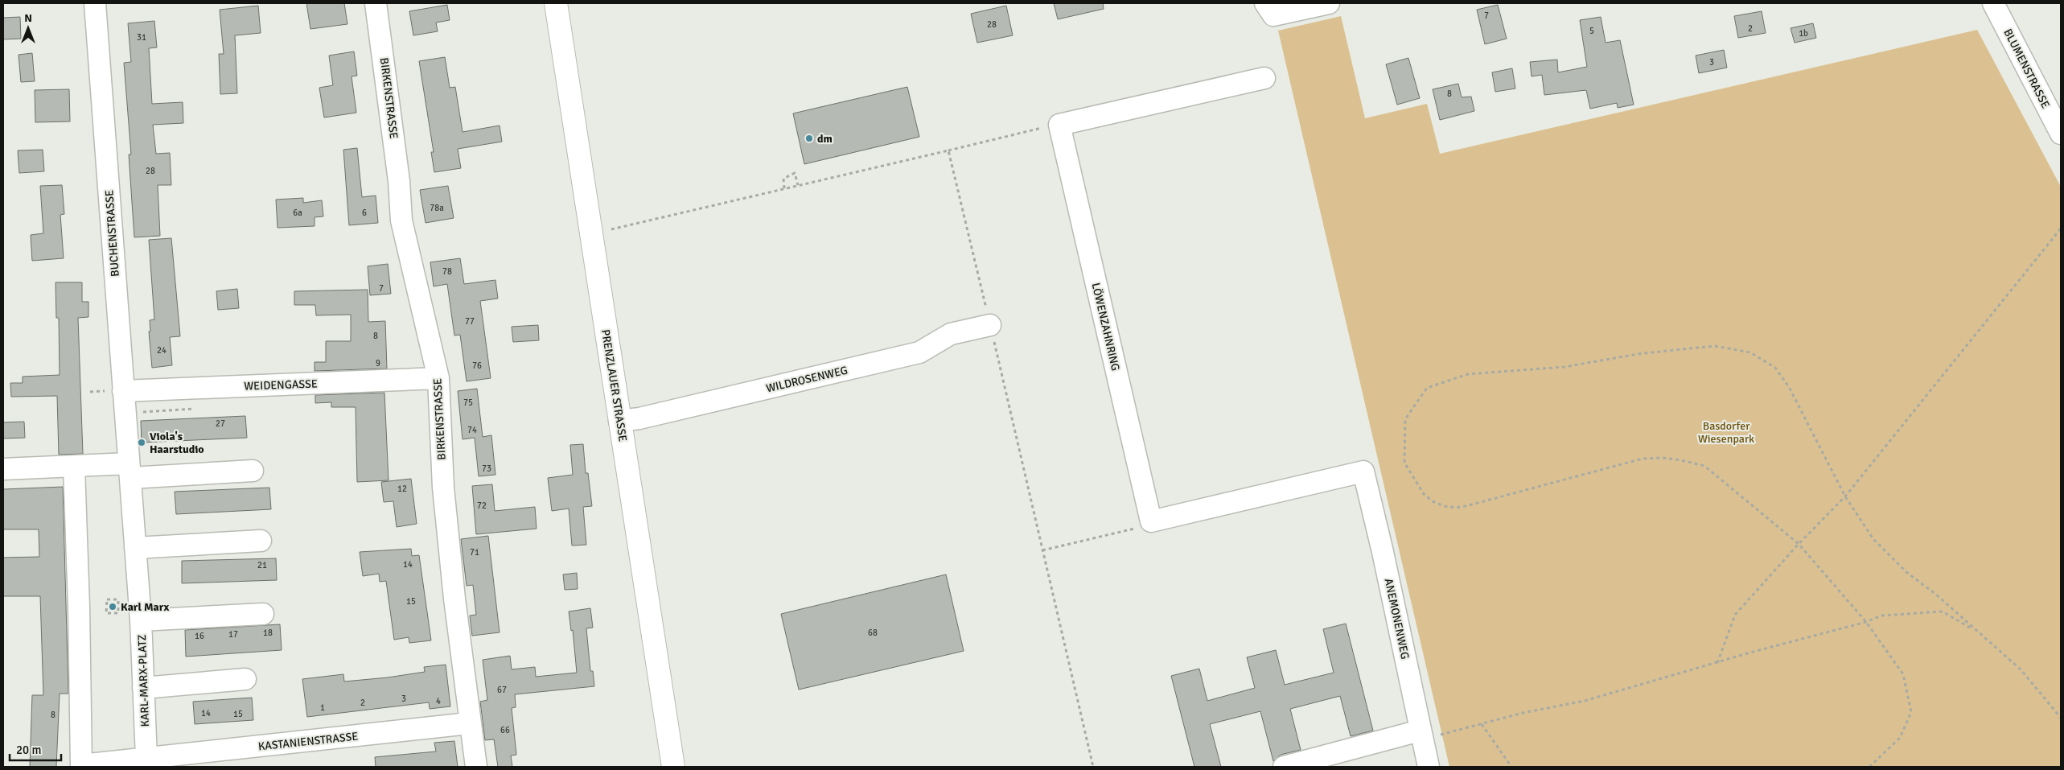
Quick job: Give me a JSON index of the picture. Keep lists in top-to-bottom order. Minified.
{"streets":{"main road":["PRENZLAUER STRASSE"],"street":["BLUMENSTRASSE","BIRKENSTRASSE","BUCHENSTRASSE","LÖWENZAHNRING","WILDROSENWEG","WEIDENGASSE","ANEMONENWEG","KARL-MARX-PLATZ","KASTANIENSTRASSE"]},"crossings":[["BIRKENSTRASSE","WEIDENGASSE"],["BIRKENSTRASSE","KASTANIENSTRASSE"],["BUCHENSTRASSE","WEIDENGASSE"],["BUCHENSTRASSE","KARL-MARX-PLATZ"],["LÖWENZAHNRING","ANEMONENWEG"],["WILDROSENWEG","PRENZLAUER STRASSE"],["KARL-MARX-PLATZ","KASTANIENSTRASSE"]],"parks":["Basdorfer Wiesenpark"],"places":["dm","Viola's Haarstudio","Karl Marx"],"house_numbers":["7","28","2","5","1b","31","3","8","28","78a","6a","6","78","7","77","8","24","9","76","75","27","74","73","12","72","71","14","21","15","18","68","17","16","67","3","4","2","1","14","15","8","66"],"scale_bar":"20 m","north":"top"}
